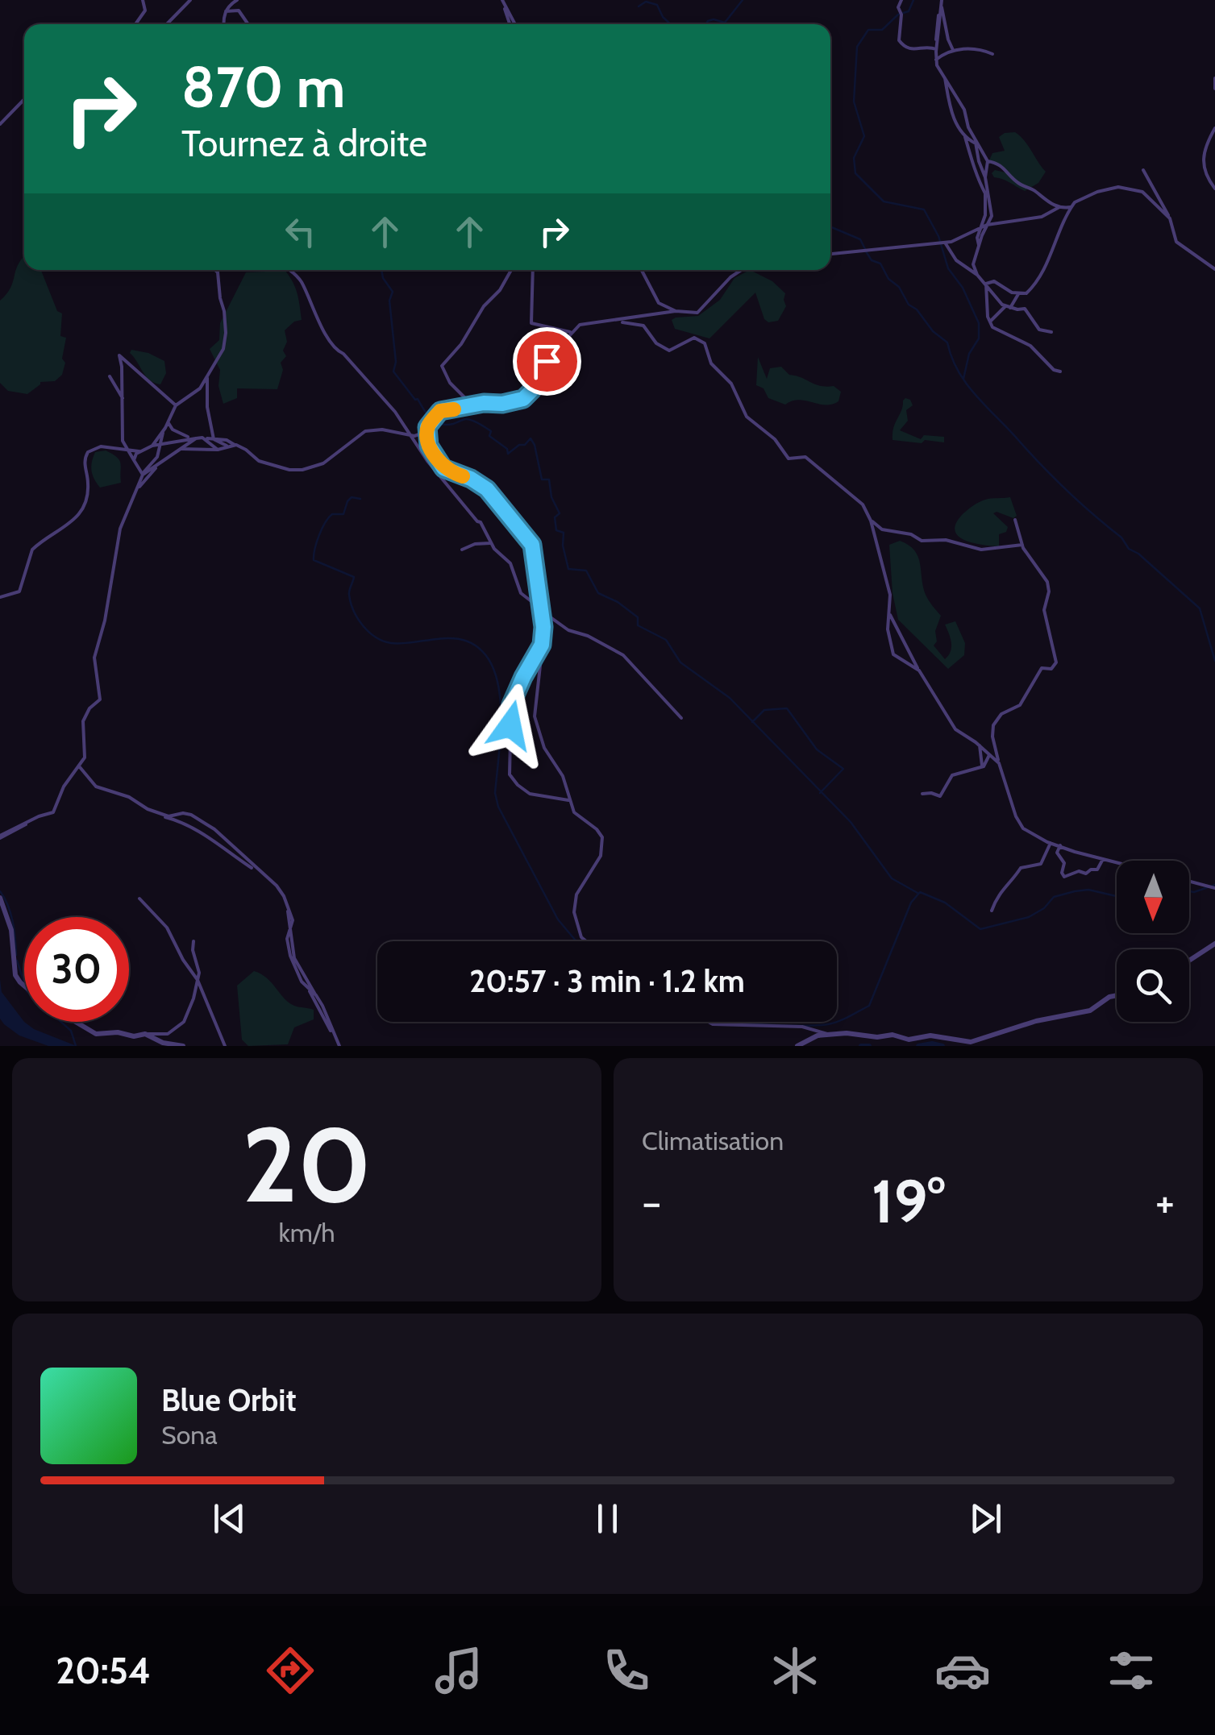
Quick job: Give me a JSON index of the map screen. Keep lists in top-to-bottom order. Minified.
{"north":"bottom","page":{"turn":["870 m","Tournez à droite"],"limit":"30","trip":"20:57 · 3 min · 1.2 km","tile":[["20","km/h"],"Climatisation"],"heat":["−","19°","+"],"song":["Blue Orbit","Sona"],"tabs":"20:54"}}
